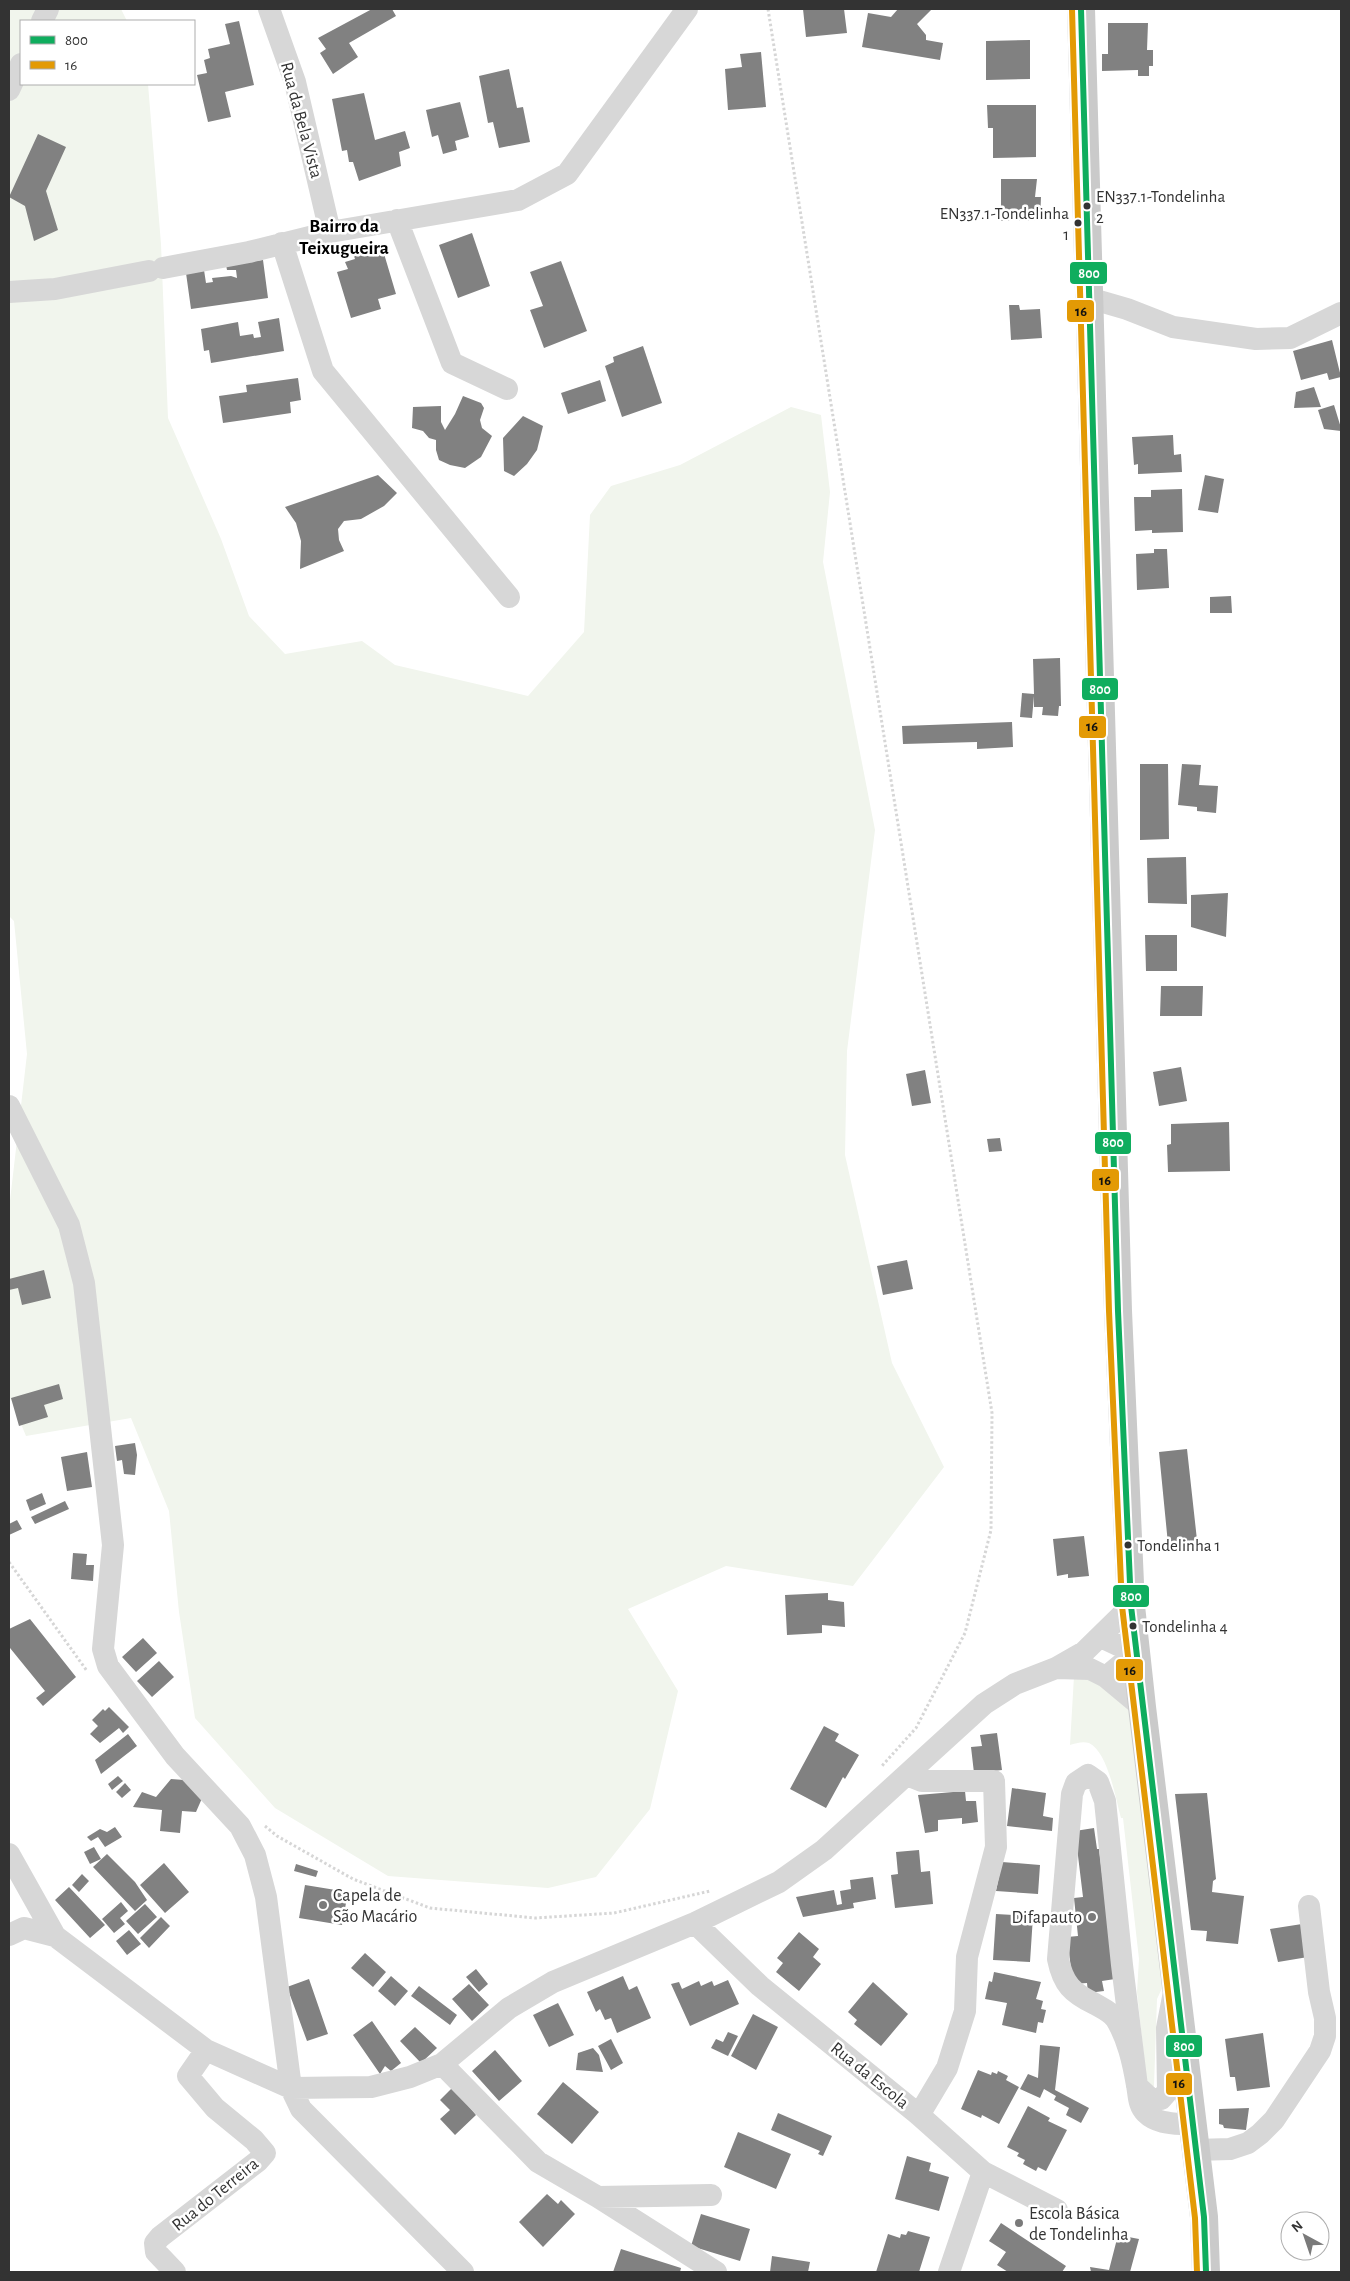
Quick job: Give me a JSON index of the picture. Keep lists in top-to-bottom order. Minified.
{"streets":{"street":["Rua da Bela Vista","Rua da Escola","Rua do Terreira"]},"districts":["Bairro da Teixugueira"],"places":["EN337.1-Tondelinha 2","EN337.1-Tondelinha 1","Tondelinha 1","Tondelinha 4","Capela de São Macário","Difapauto","Escola Básica de Tondelinha"],"lines":["transit line 800","transit line 16"],"legend":["800","16"],"north":"top left"}
